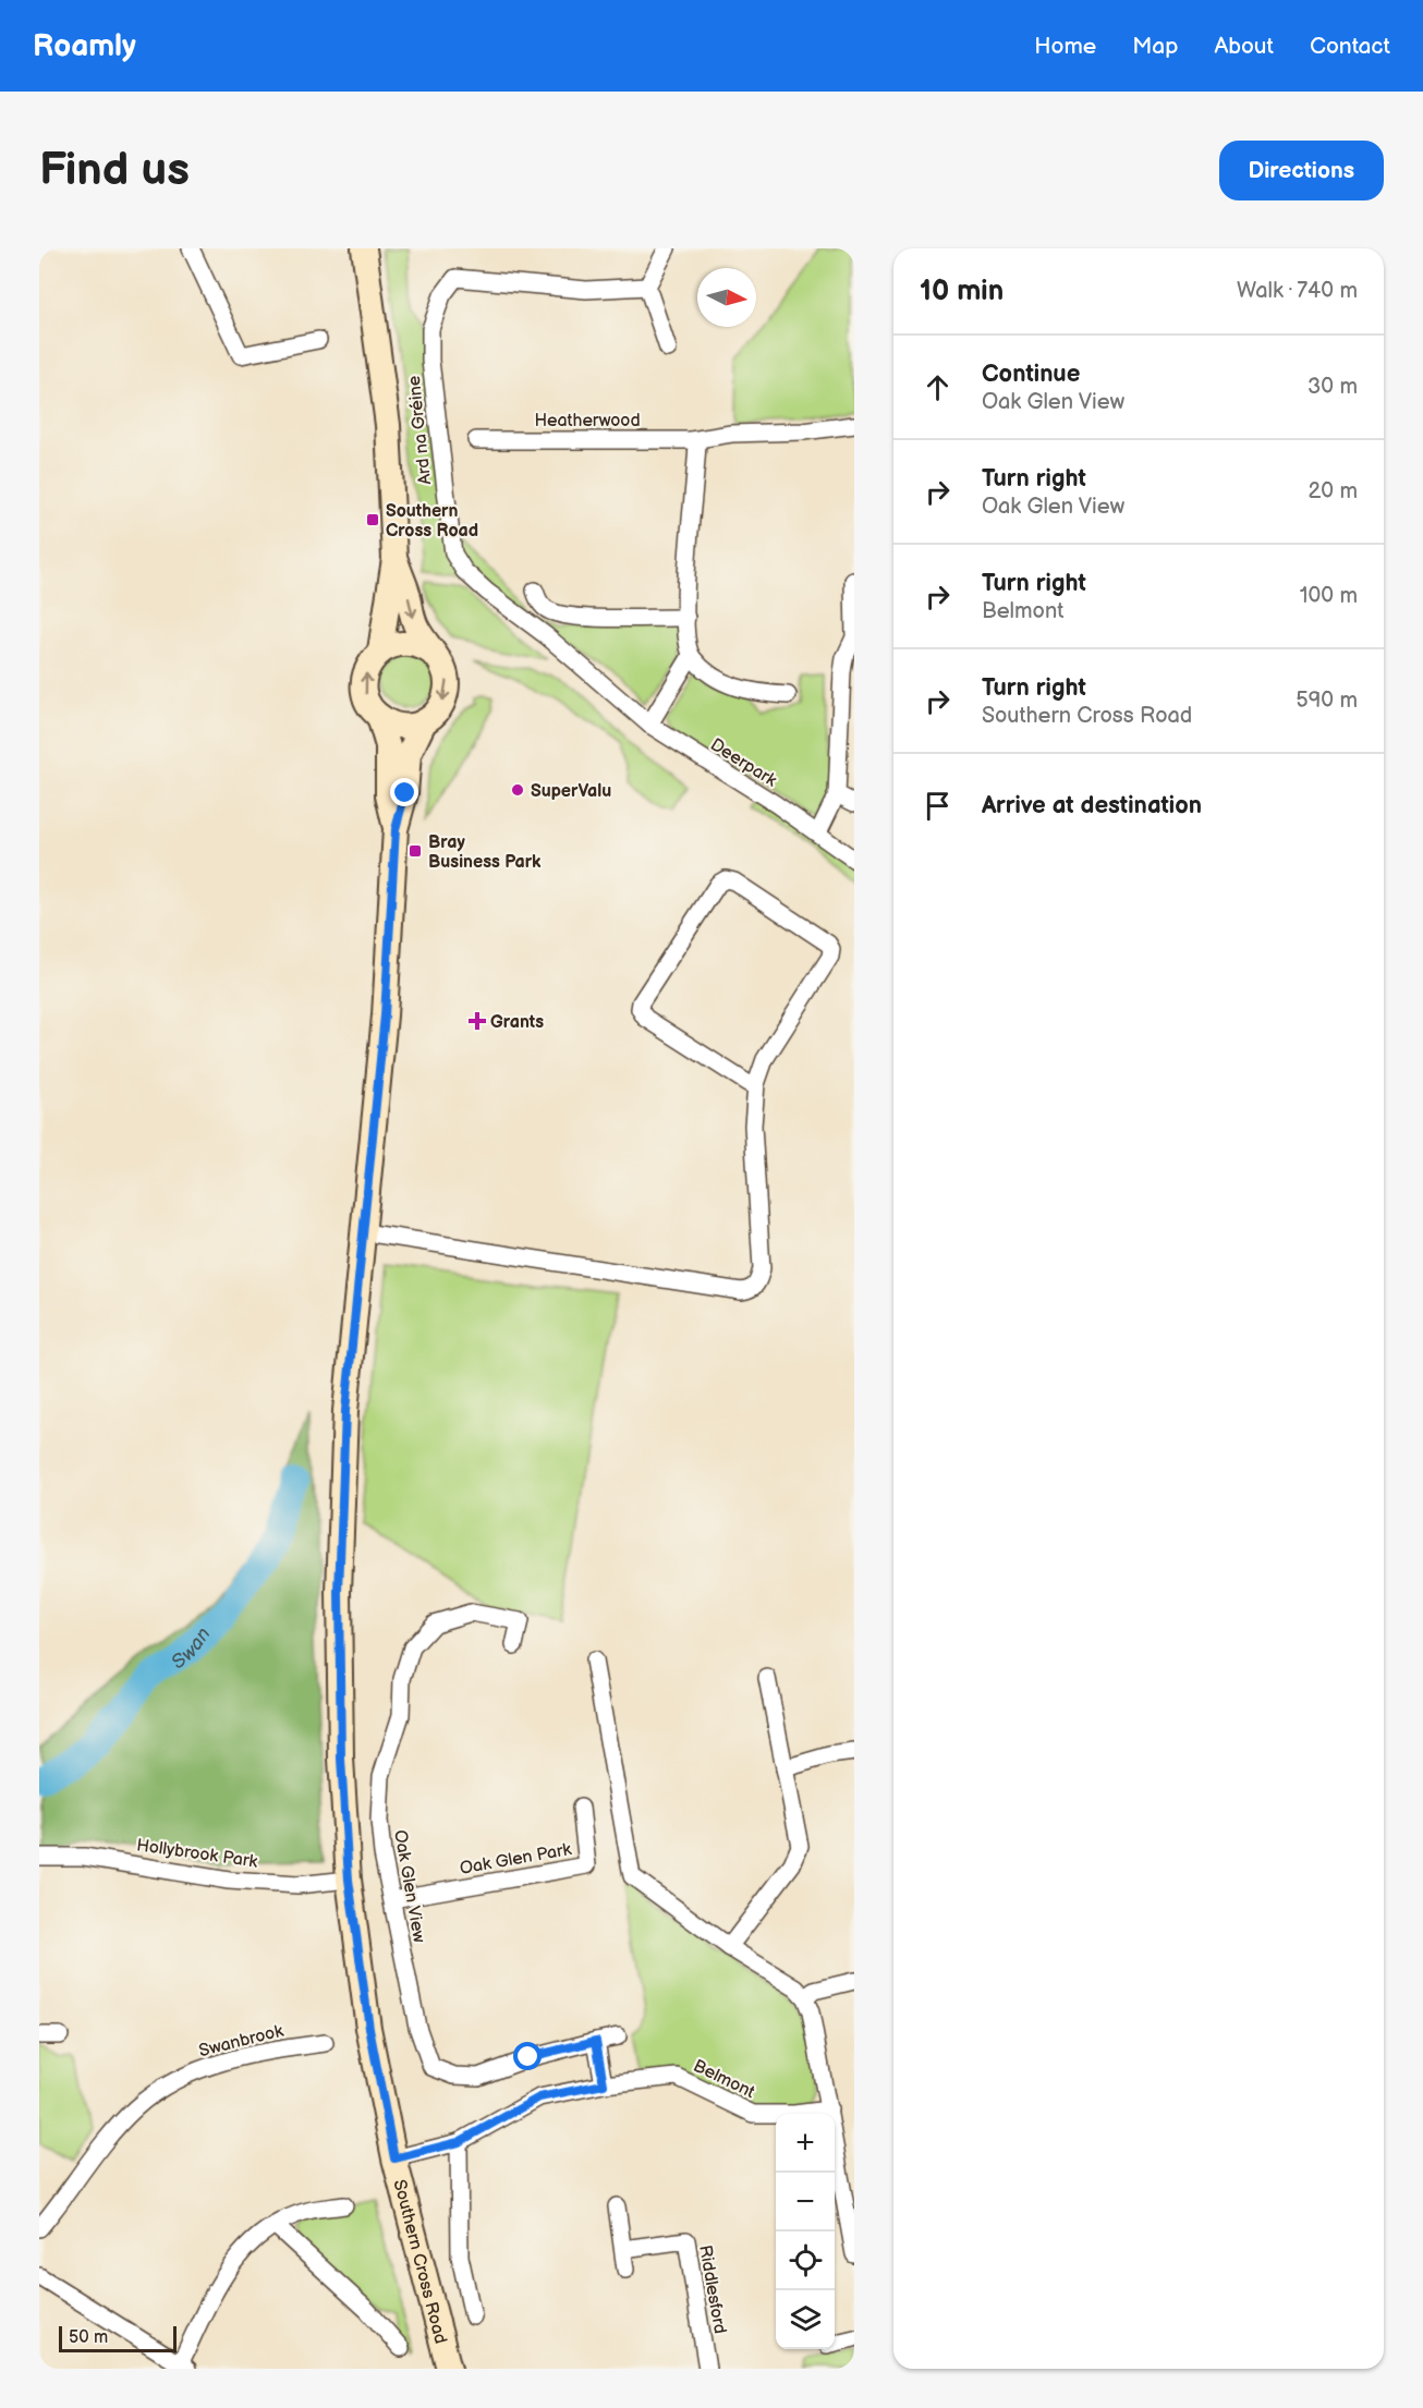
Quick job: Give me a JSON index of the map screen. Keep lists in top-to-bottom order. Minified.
{"streets":{"main road":["Southern Cross Road"],"street":["Heatherwood","Ard na Gréine","Deerpark","Hollybrook Park","Oak Glen Park","Oak Glen View","Swanbrook","Belmont","Riddlesford"]},"crossings":[["Ard na Gréine","Deerpark"],["Hollybrook Park","Southern Cross Road"],["Oak Glen Park","Oak Glen View"],["Belmont","Southern Cross Road"]],"water":["Swan"],"places":{"transit":["Southern Cross Road","Bray Business Park"],"other":["SuperValu"],"health":["Grants"]},"scale_bar":"50 m","north":"right","page":{"header":"Roamly","nav":["Home","Map","About","Contact"],"buttons":"Directions","title":"Find us","heading":["10 min","Walk · 740 m"],"list":[["Continue","Oak Glen View","30 m"],["Turn right","Oak Glen View","20 m"],["Turn right","Belmont","100 m"],["Turn right","Southern Cross Road","590 m"],"Arrive at destination"],"map_buttons":["+","−"],"scale":"50 m"}}
